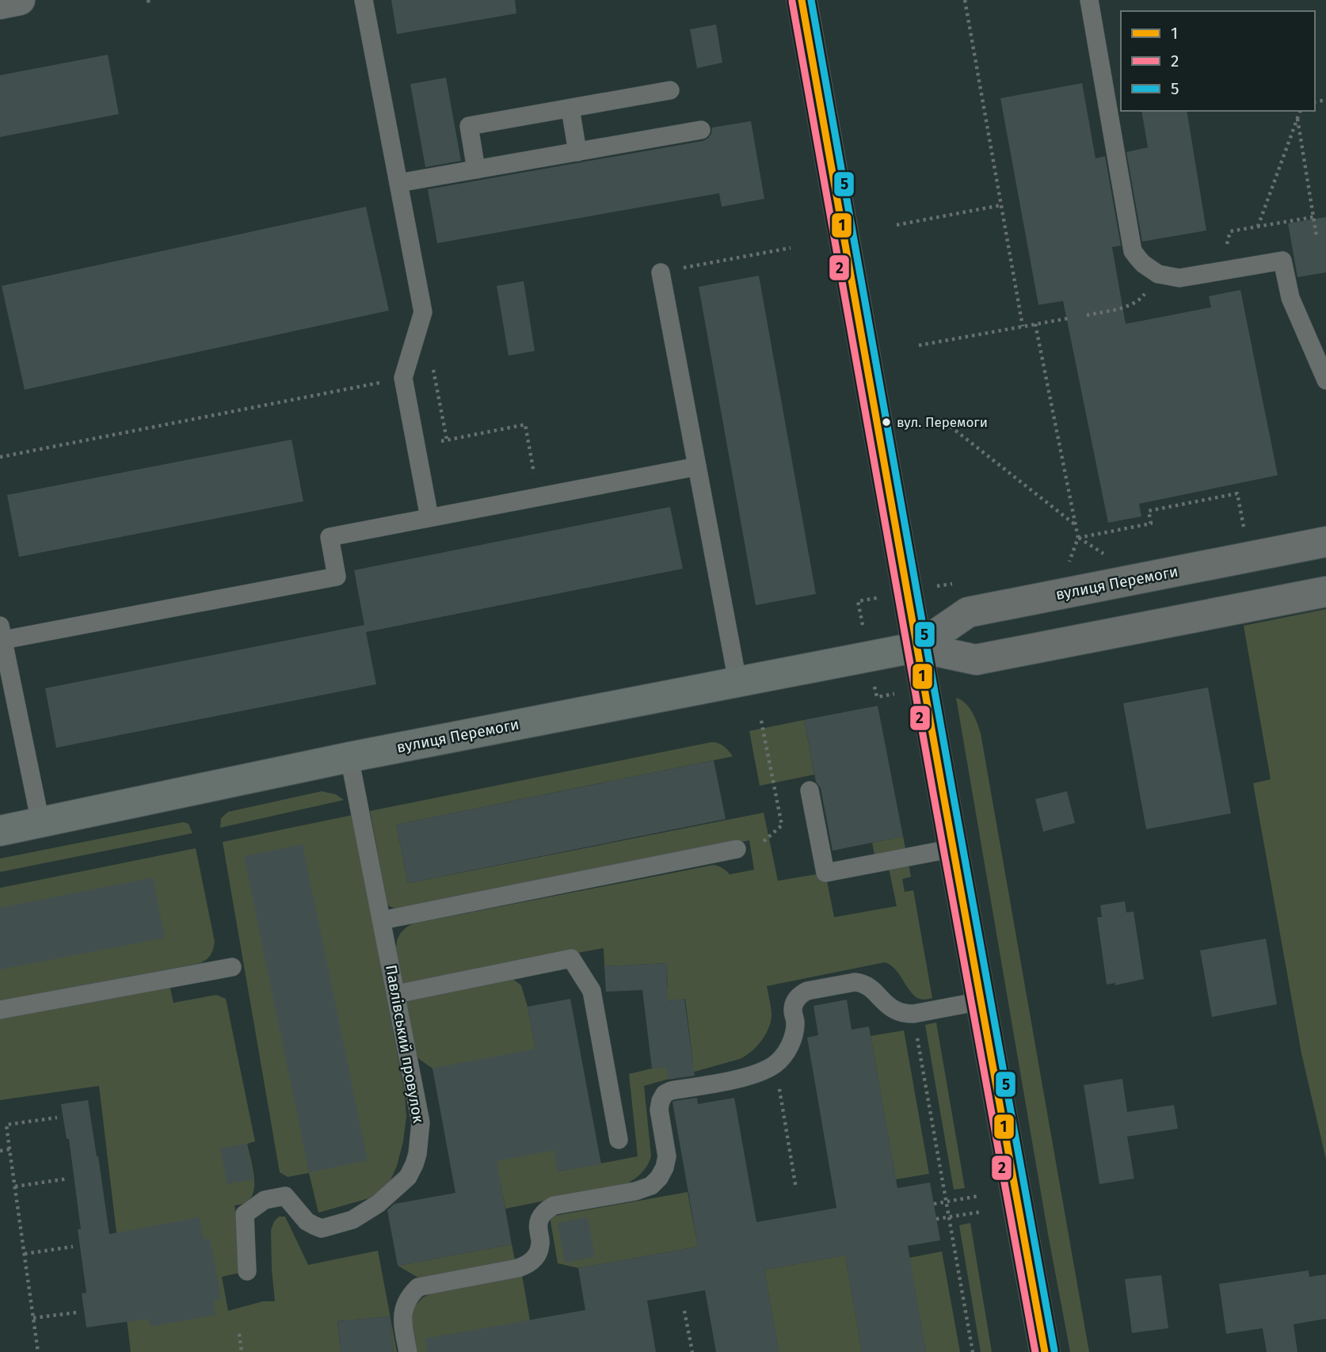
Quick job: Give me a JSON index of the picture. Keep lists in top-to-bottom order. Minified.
{"streets":{"main road":["вулиця Перемоги"],"lane":["Павлівський провулок"]},"crossings":[["вулиця Перемоги","Павлівський провулок"]],"places":["вул. Перемоги"],"lines":["transit line 1","transit line 5","transit line 2"],"legend":["1","2","5"]}
